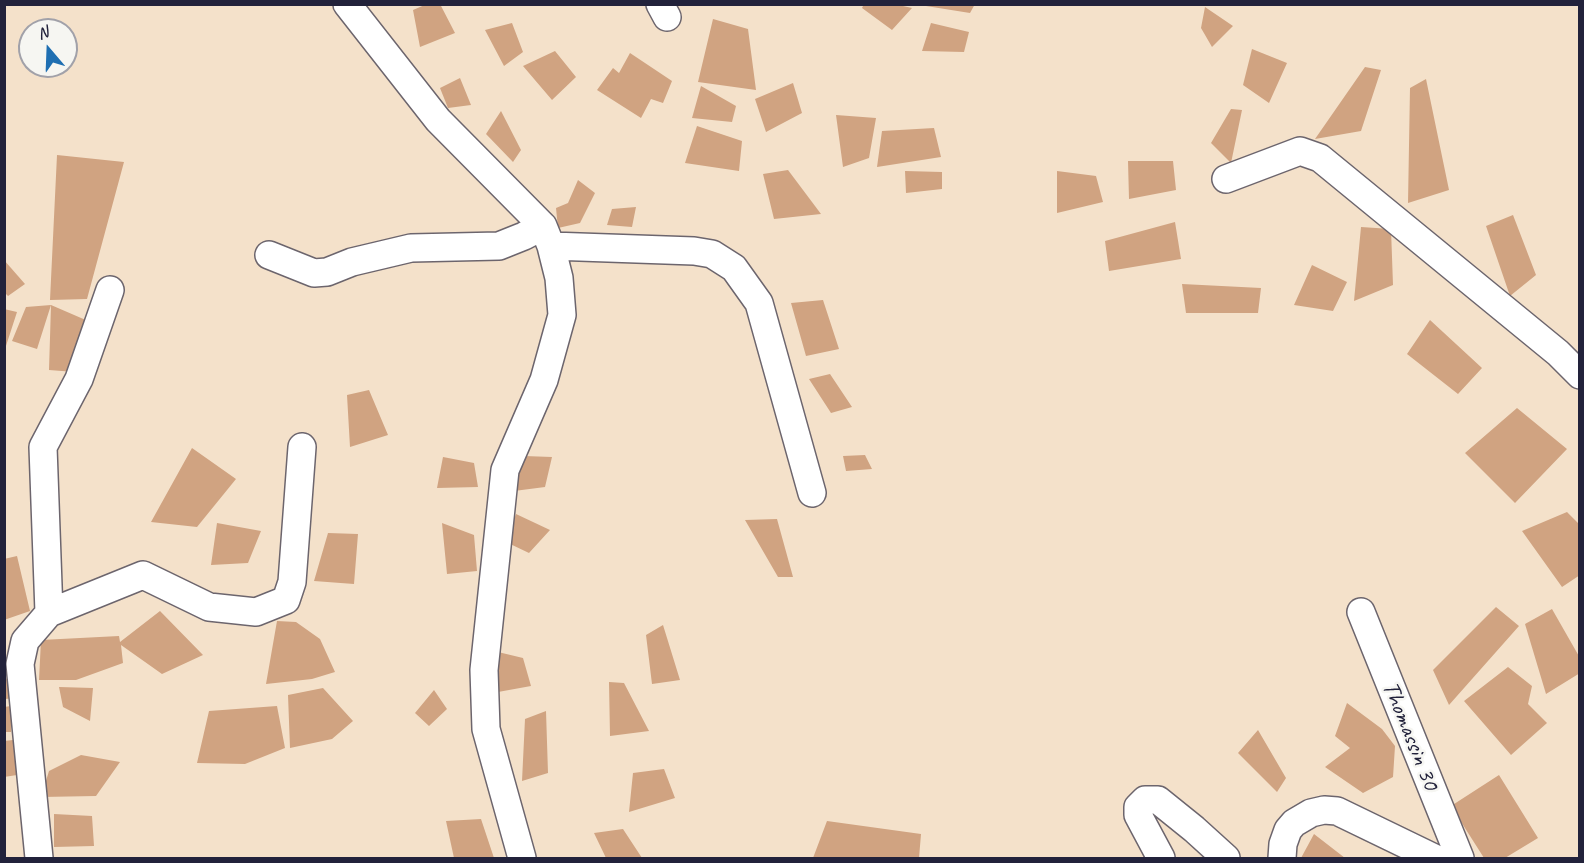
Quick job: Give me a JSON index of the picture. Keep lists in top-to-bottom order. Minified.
{"streets":{"street":["Thomassin 30"]},"north":"top"}
